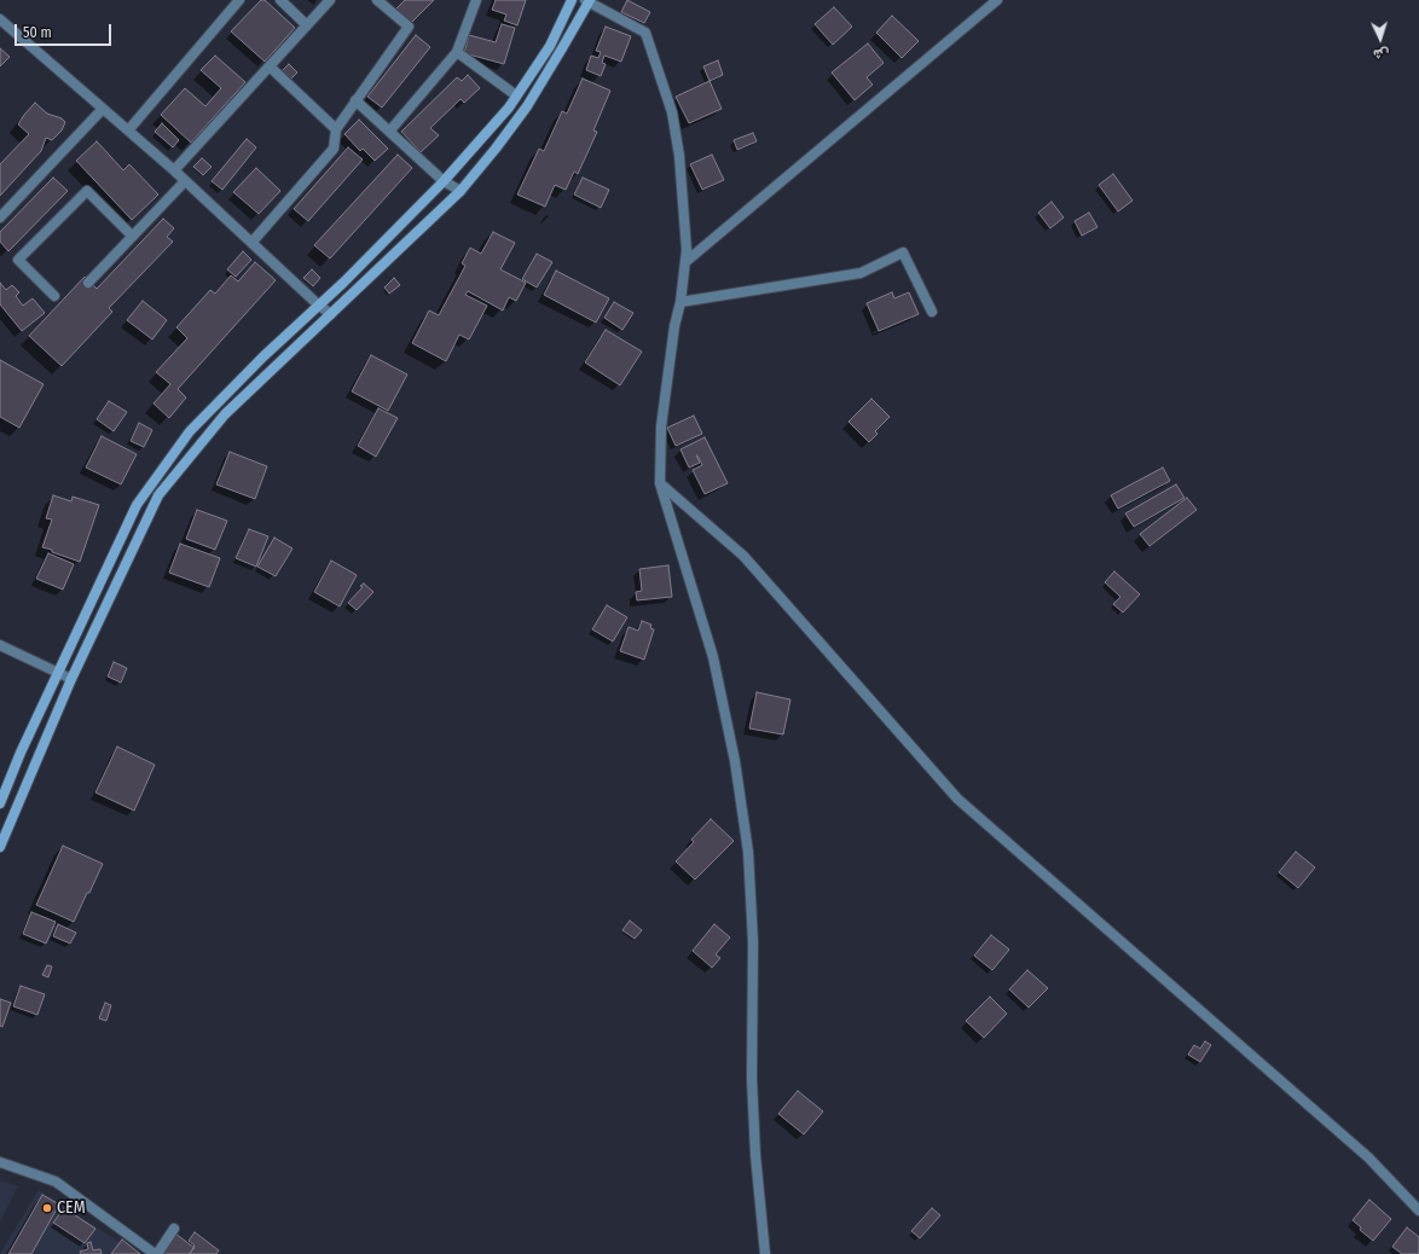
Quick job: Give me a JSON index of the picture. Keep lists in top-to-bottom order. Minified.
{"places":["CEM"],"scale_bar":"50 m","north":"bottom"}
